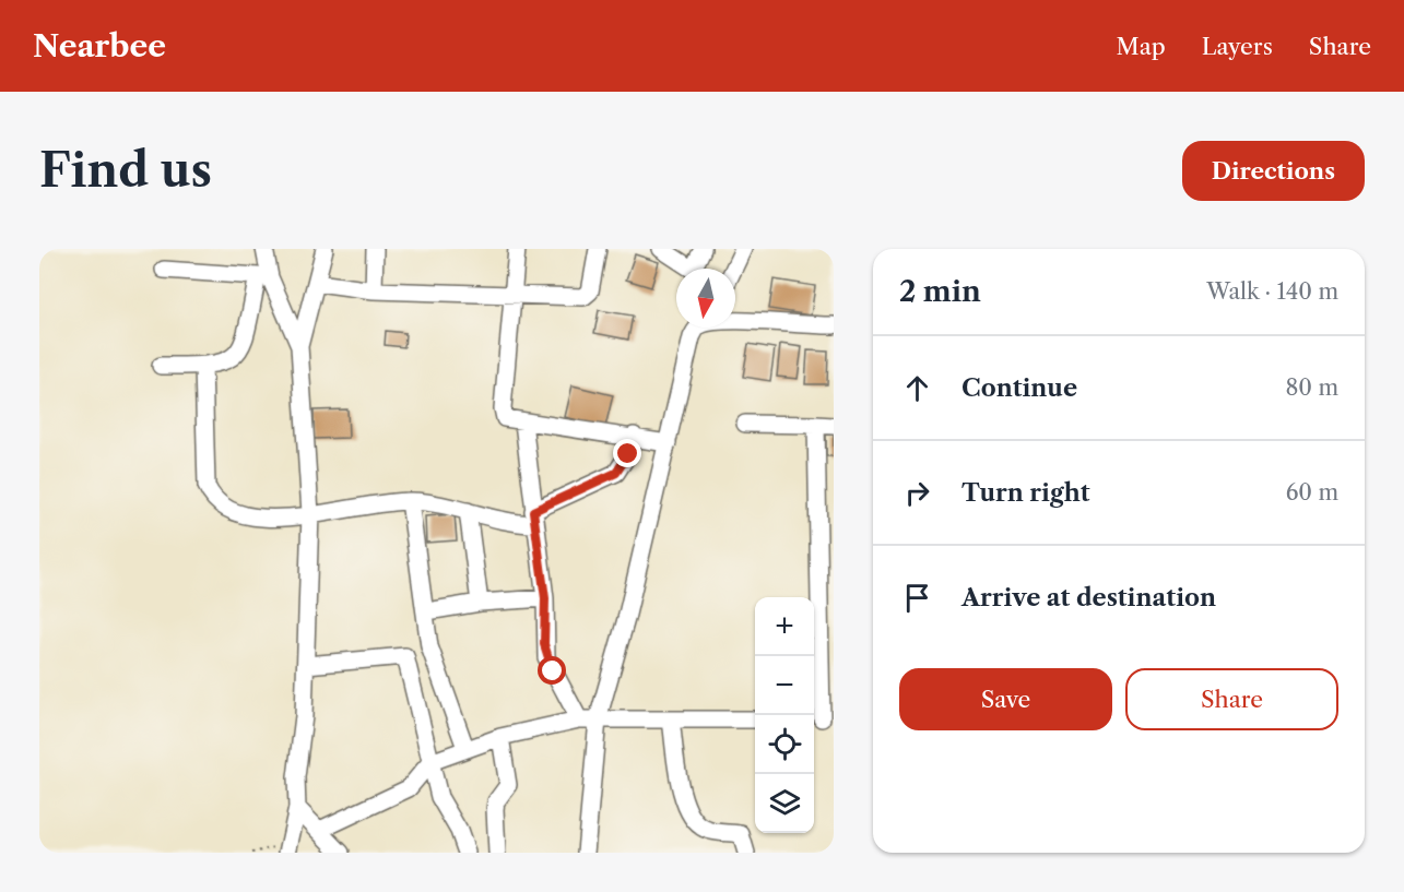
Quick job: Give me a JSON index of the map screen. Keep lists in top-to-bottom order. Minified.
{"north":"bottom","page":{"header":"Nearbee","nav":["Map","Layers","Share"],"buttons":["Directions",["Save","Share"]],"title":"Find us","heading":["2 min","Walk · 140 m"],"list":[["Continue","80 m"],["Turn right","60 m"],"Arrive at destination"],"map_buttons":["+","−"]}}
